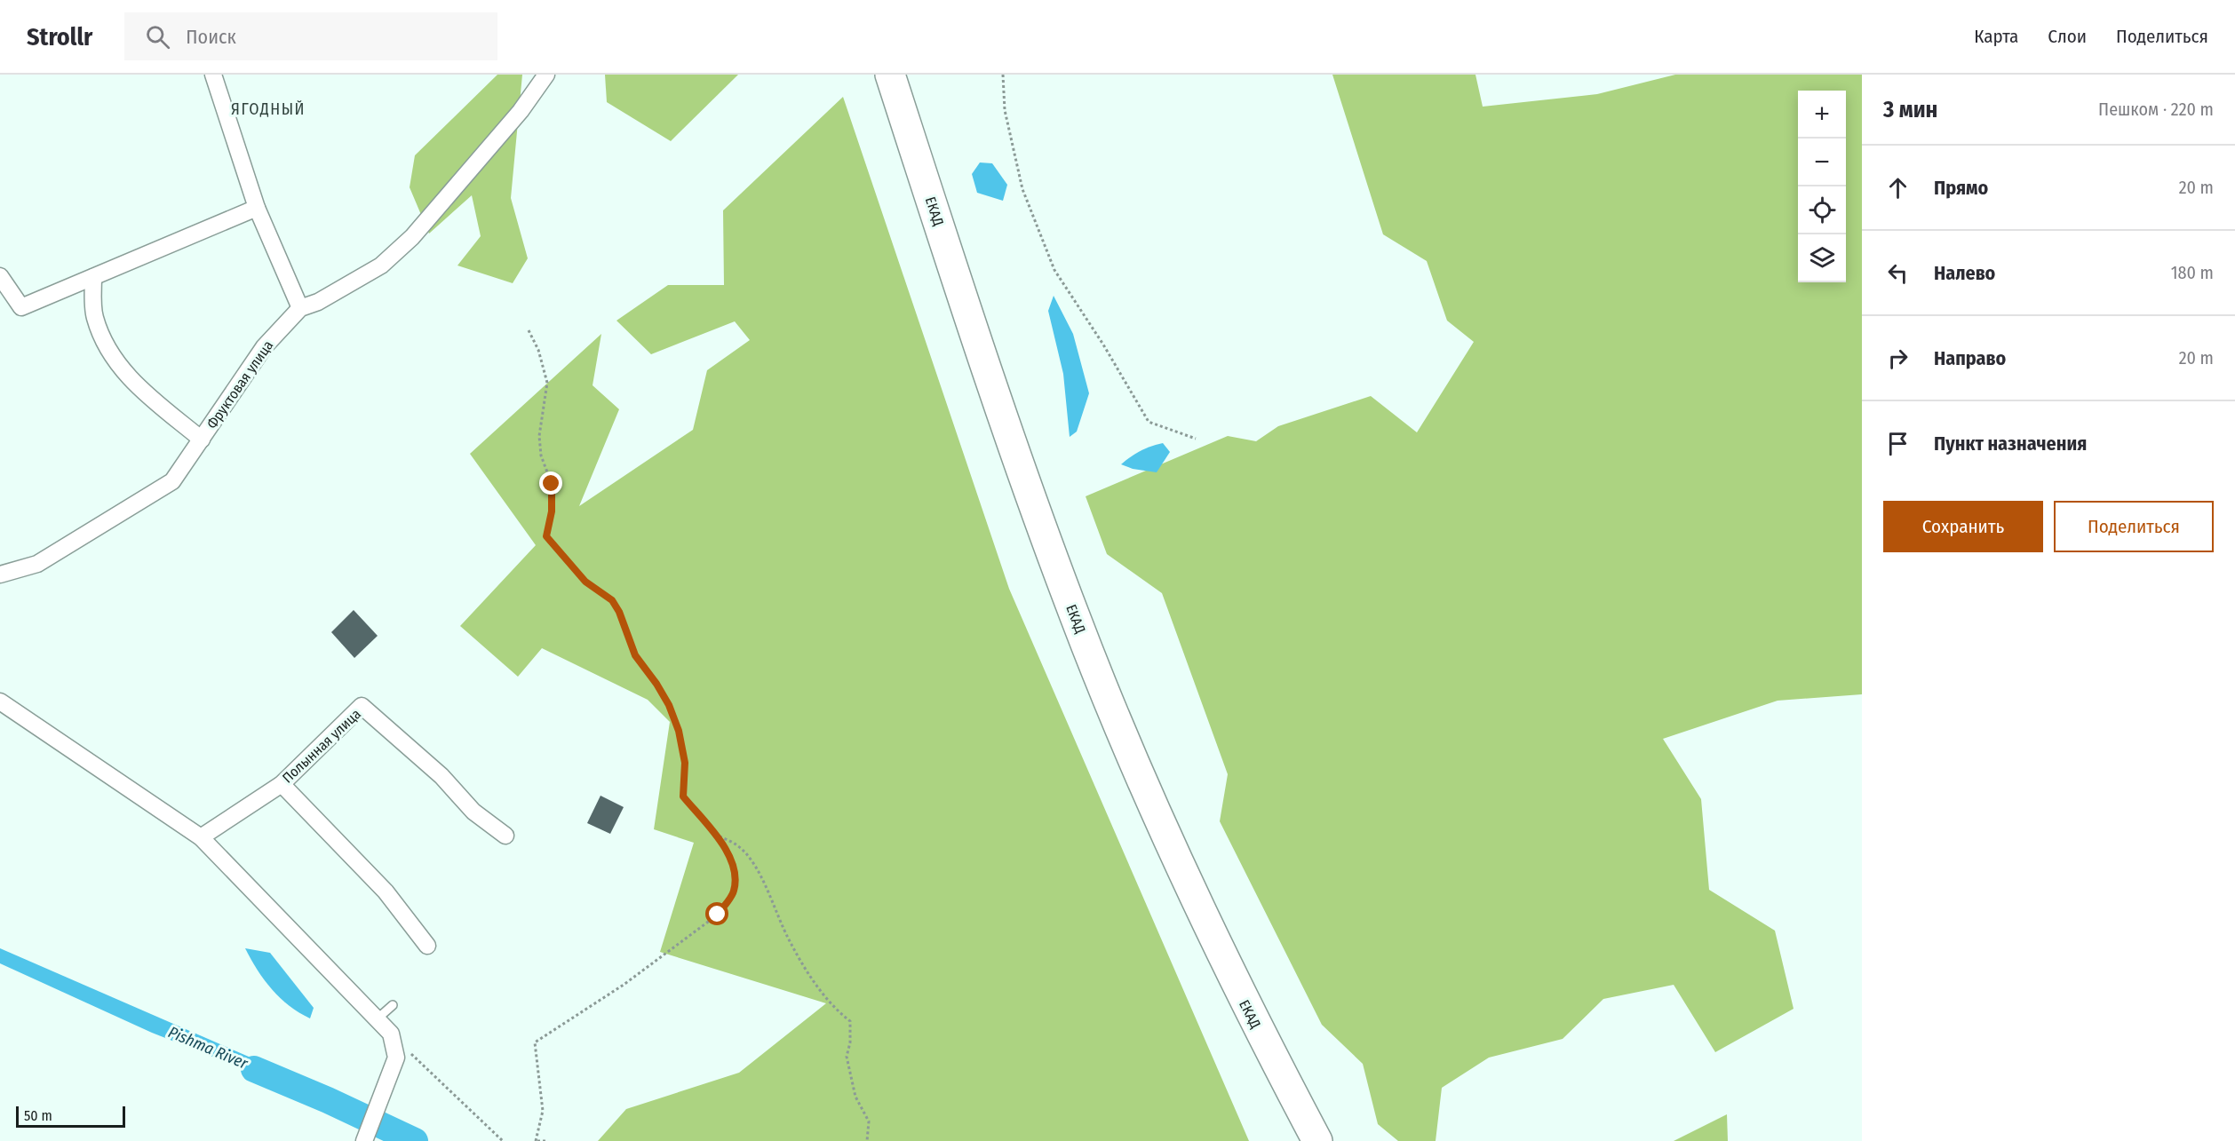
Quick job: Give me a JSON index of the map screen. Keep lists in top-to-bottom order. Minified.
{"streets":{"highway":["ЕКАД"],"street":["Фруктовая улица","Полынная улица"]},"districts":["ЯГОДНЫЙ"],"water":["Pishma River"],"scale_bar":"50 m","page":{"header":"Strollr","search":"Поиск","nav":["Карта","Слои","Поделиться"],"heading":["3 мин","Пешком · 220 m"],"map_buttons":["+","−"],"list":[["Прямо","20 m"],["Налево","180 m"],["Направо","20 m"],"Пункт назначения"],"buttons":["Сохранить","Поделиться"],"scale":"50 m"}}
